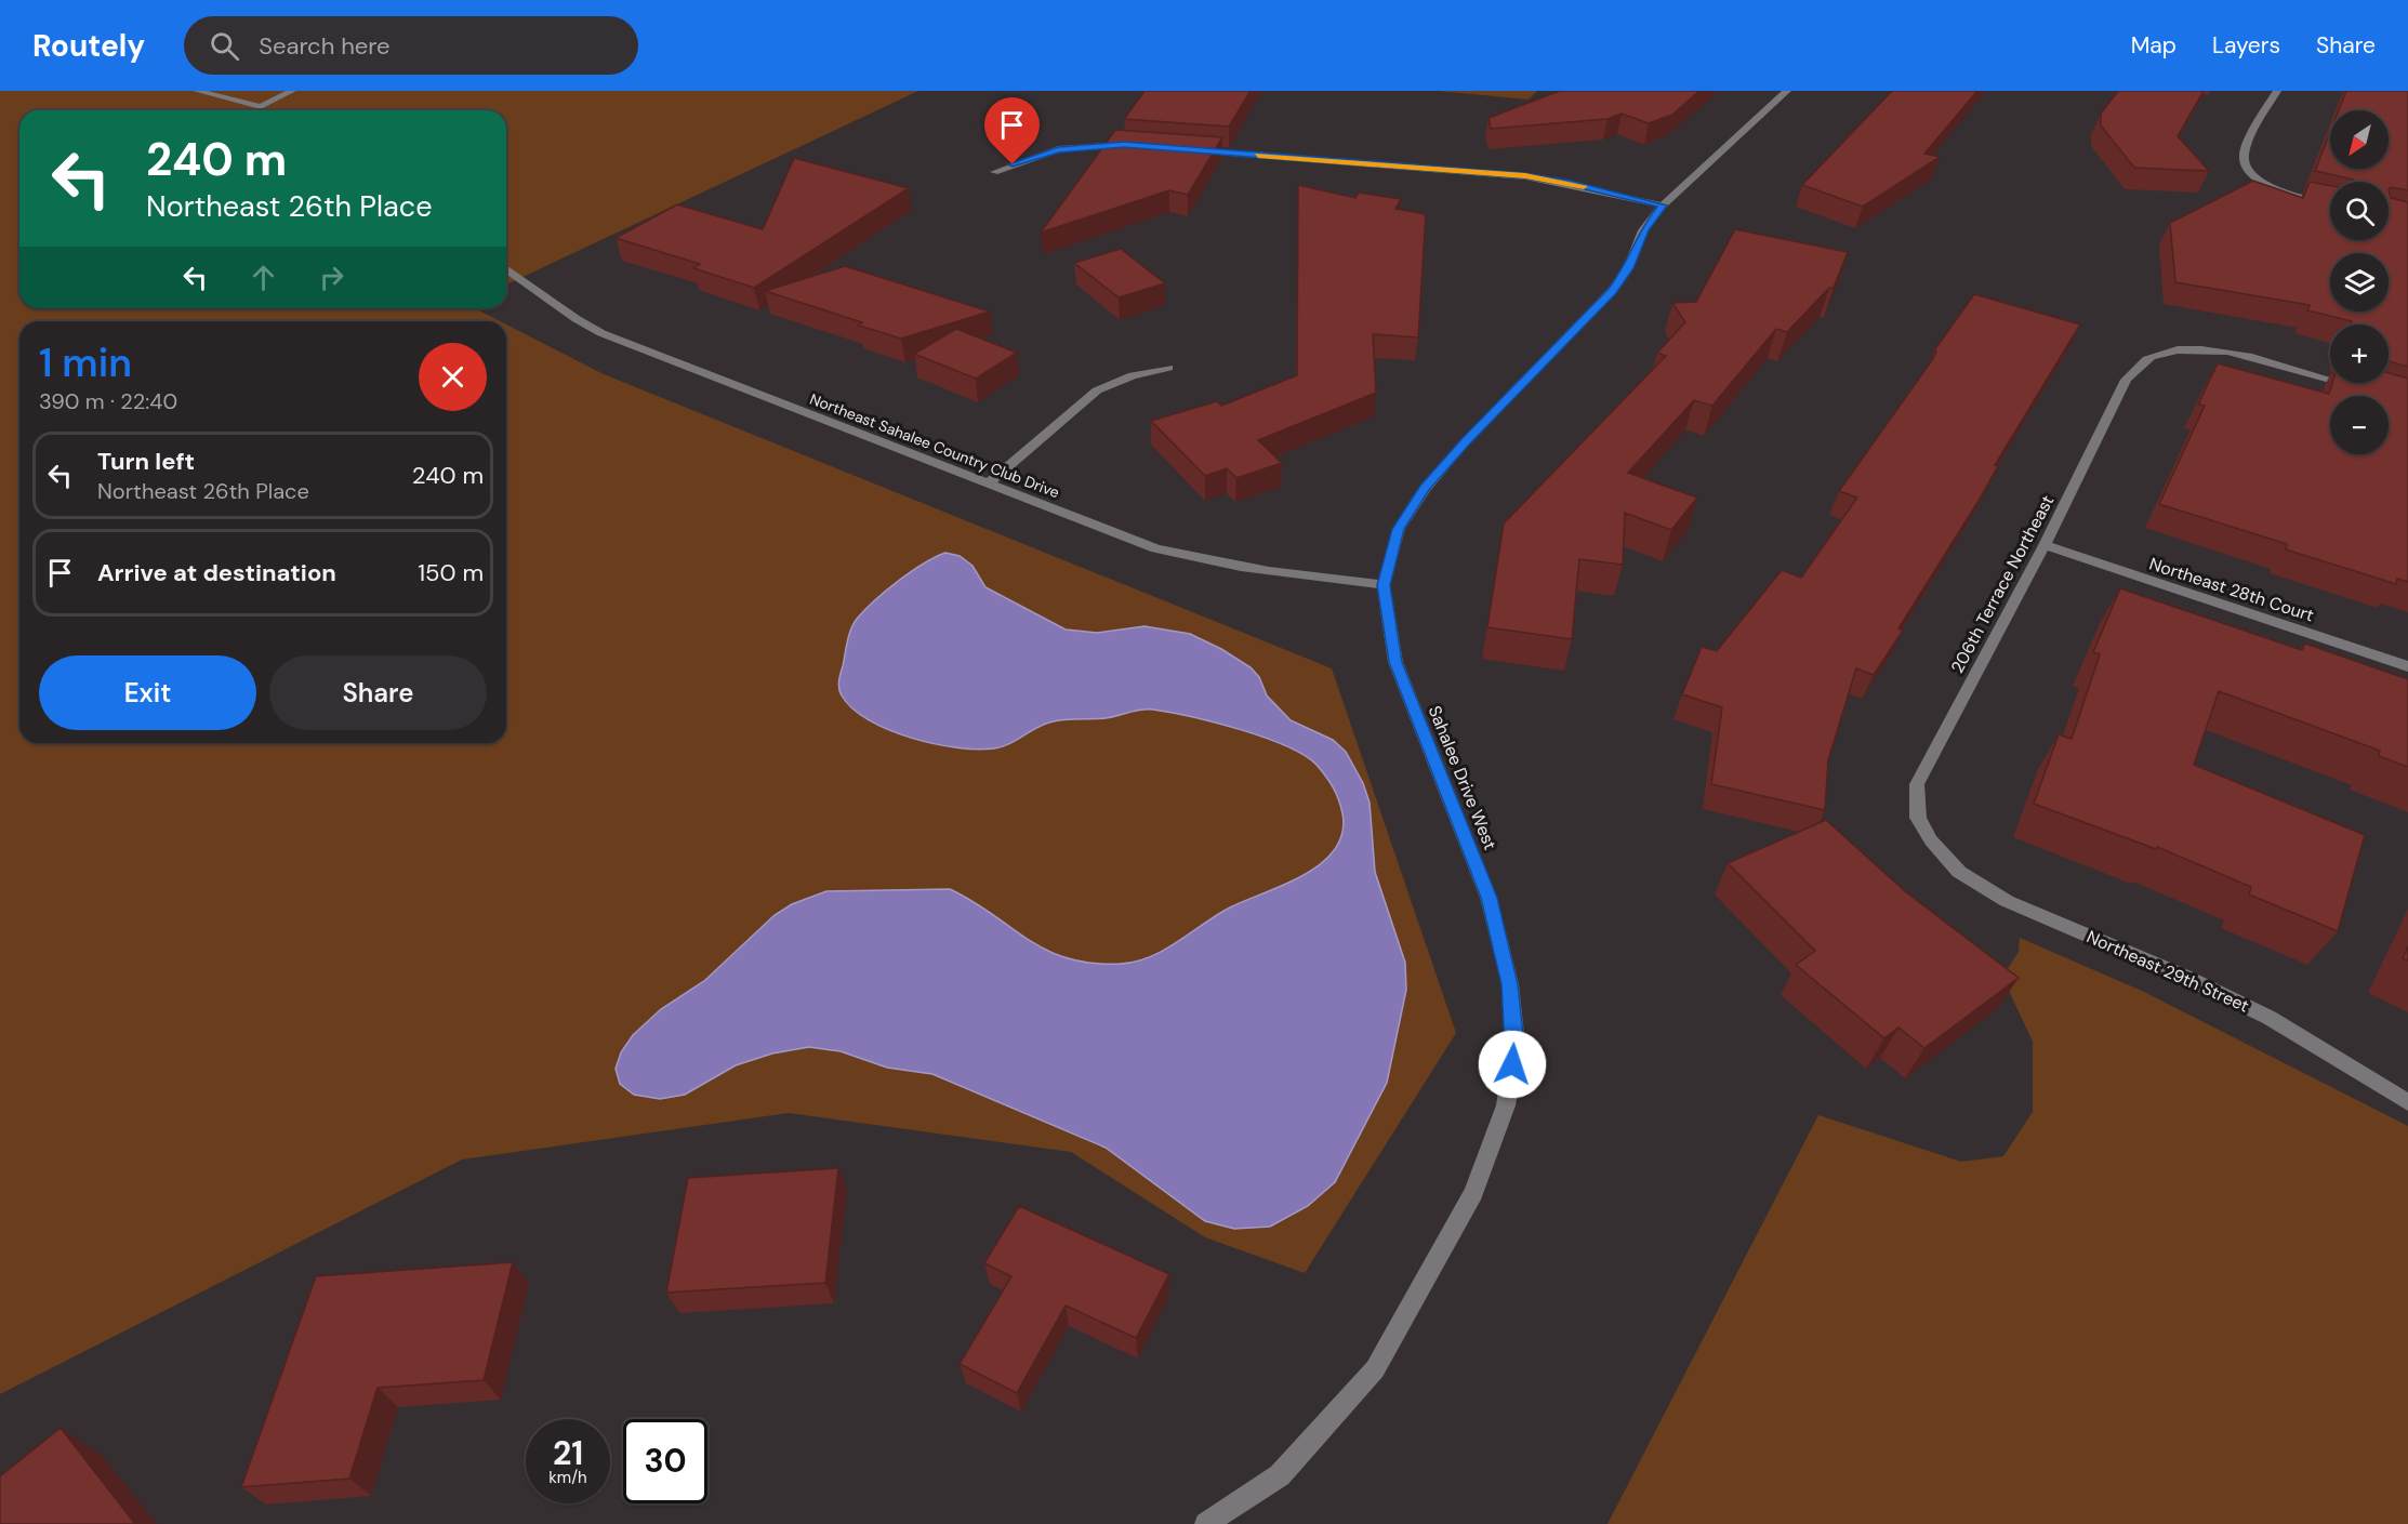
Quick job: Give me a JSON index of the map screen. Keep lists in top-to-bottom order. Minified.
{"streets":{"street":["Northeast Sahalee Country Club Drive","206th Terrace Northeast","Northeast 28th Court","Sahalee Drive West","Northeast 29th Street"]},"crossings":[["Northeast Sahalee Country Club Drive","Sahalee Drive West"],["206th Terrace Northeast","Northeast 28th Court"],["206th Terrace Northeast","Northeast 29th Street"]],"north":"bottom left","page":{"header":"Routely","search":"Search here","nav":["Map","Layers","Share"],"map_buttons":["+","−"],"turn":["240 m","Northeast 26th Place"],"heading":["1 min","390 m · 22:40"],"list":[{"name":"Turn left","note":"Northeast 26th Place","value":"240 m"},{"name":"Arrive at destination","value":"150 m"}],"buttons":["Exit","Share"],"speed":"21 km/h","limit":"30"}}
